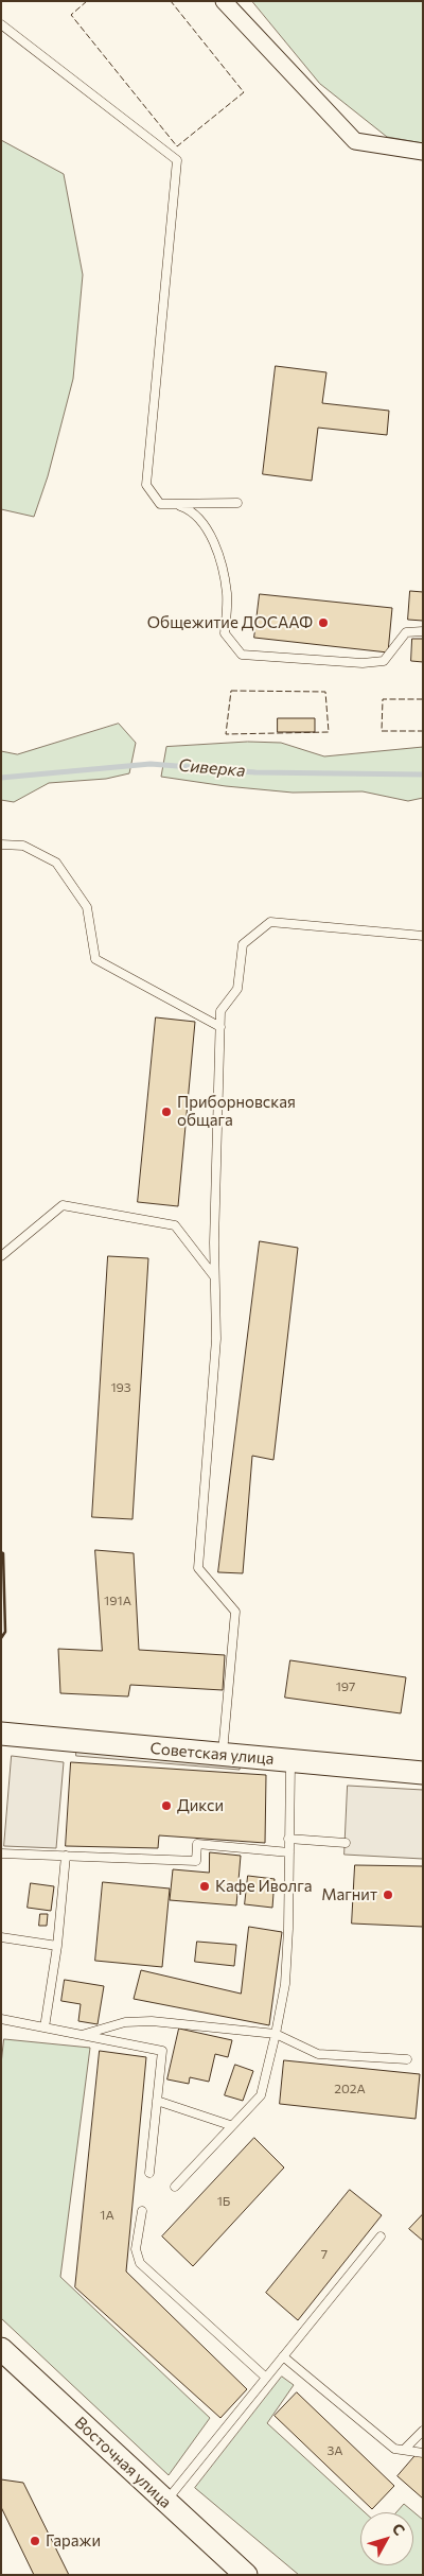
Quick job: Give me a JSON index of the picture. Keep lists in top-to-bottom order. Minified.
{"streets":{"main road":["Советская улица","Восточная улица"]},"water":["Сиверка"],"places":["Общежитие ДОСААФ","Приборновская общага","Дикси","Кафе Иволга","Магнит","Гаражи"],"house_numbers":["193","191А","197","202А","1Б","1А","7","3А"],"north":"top right"}
